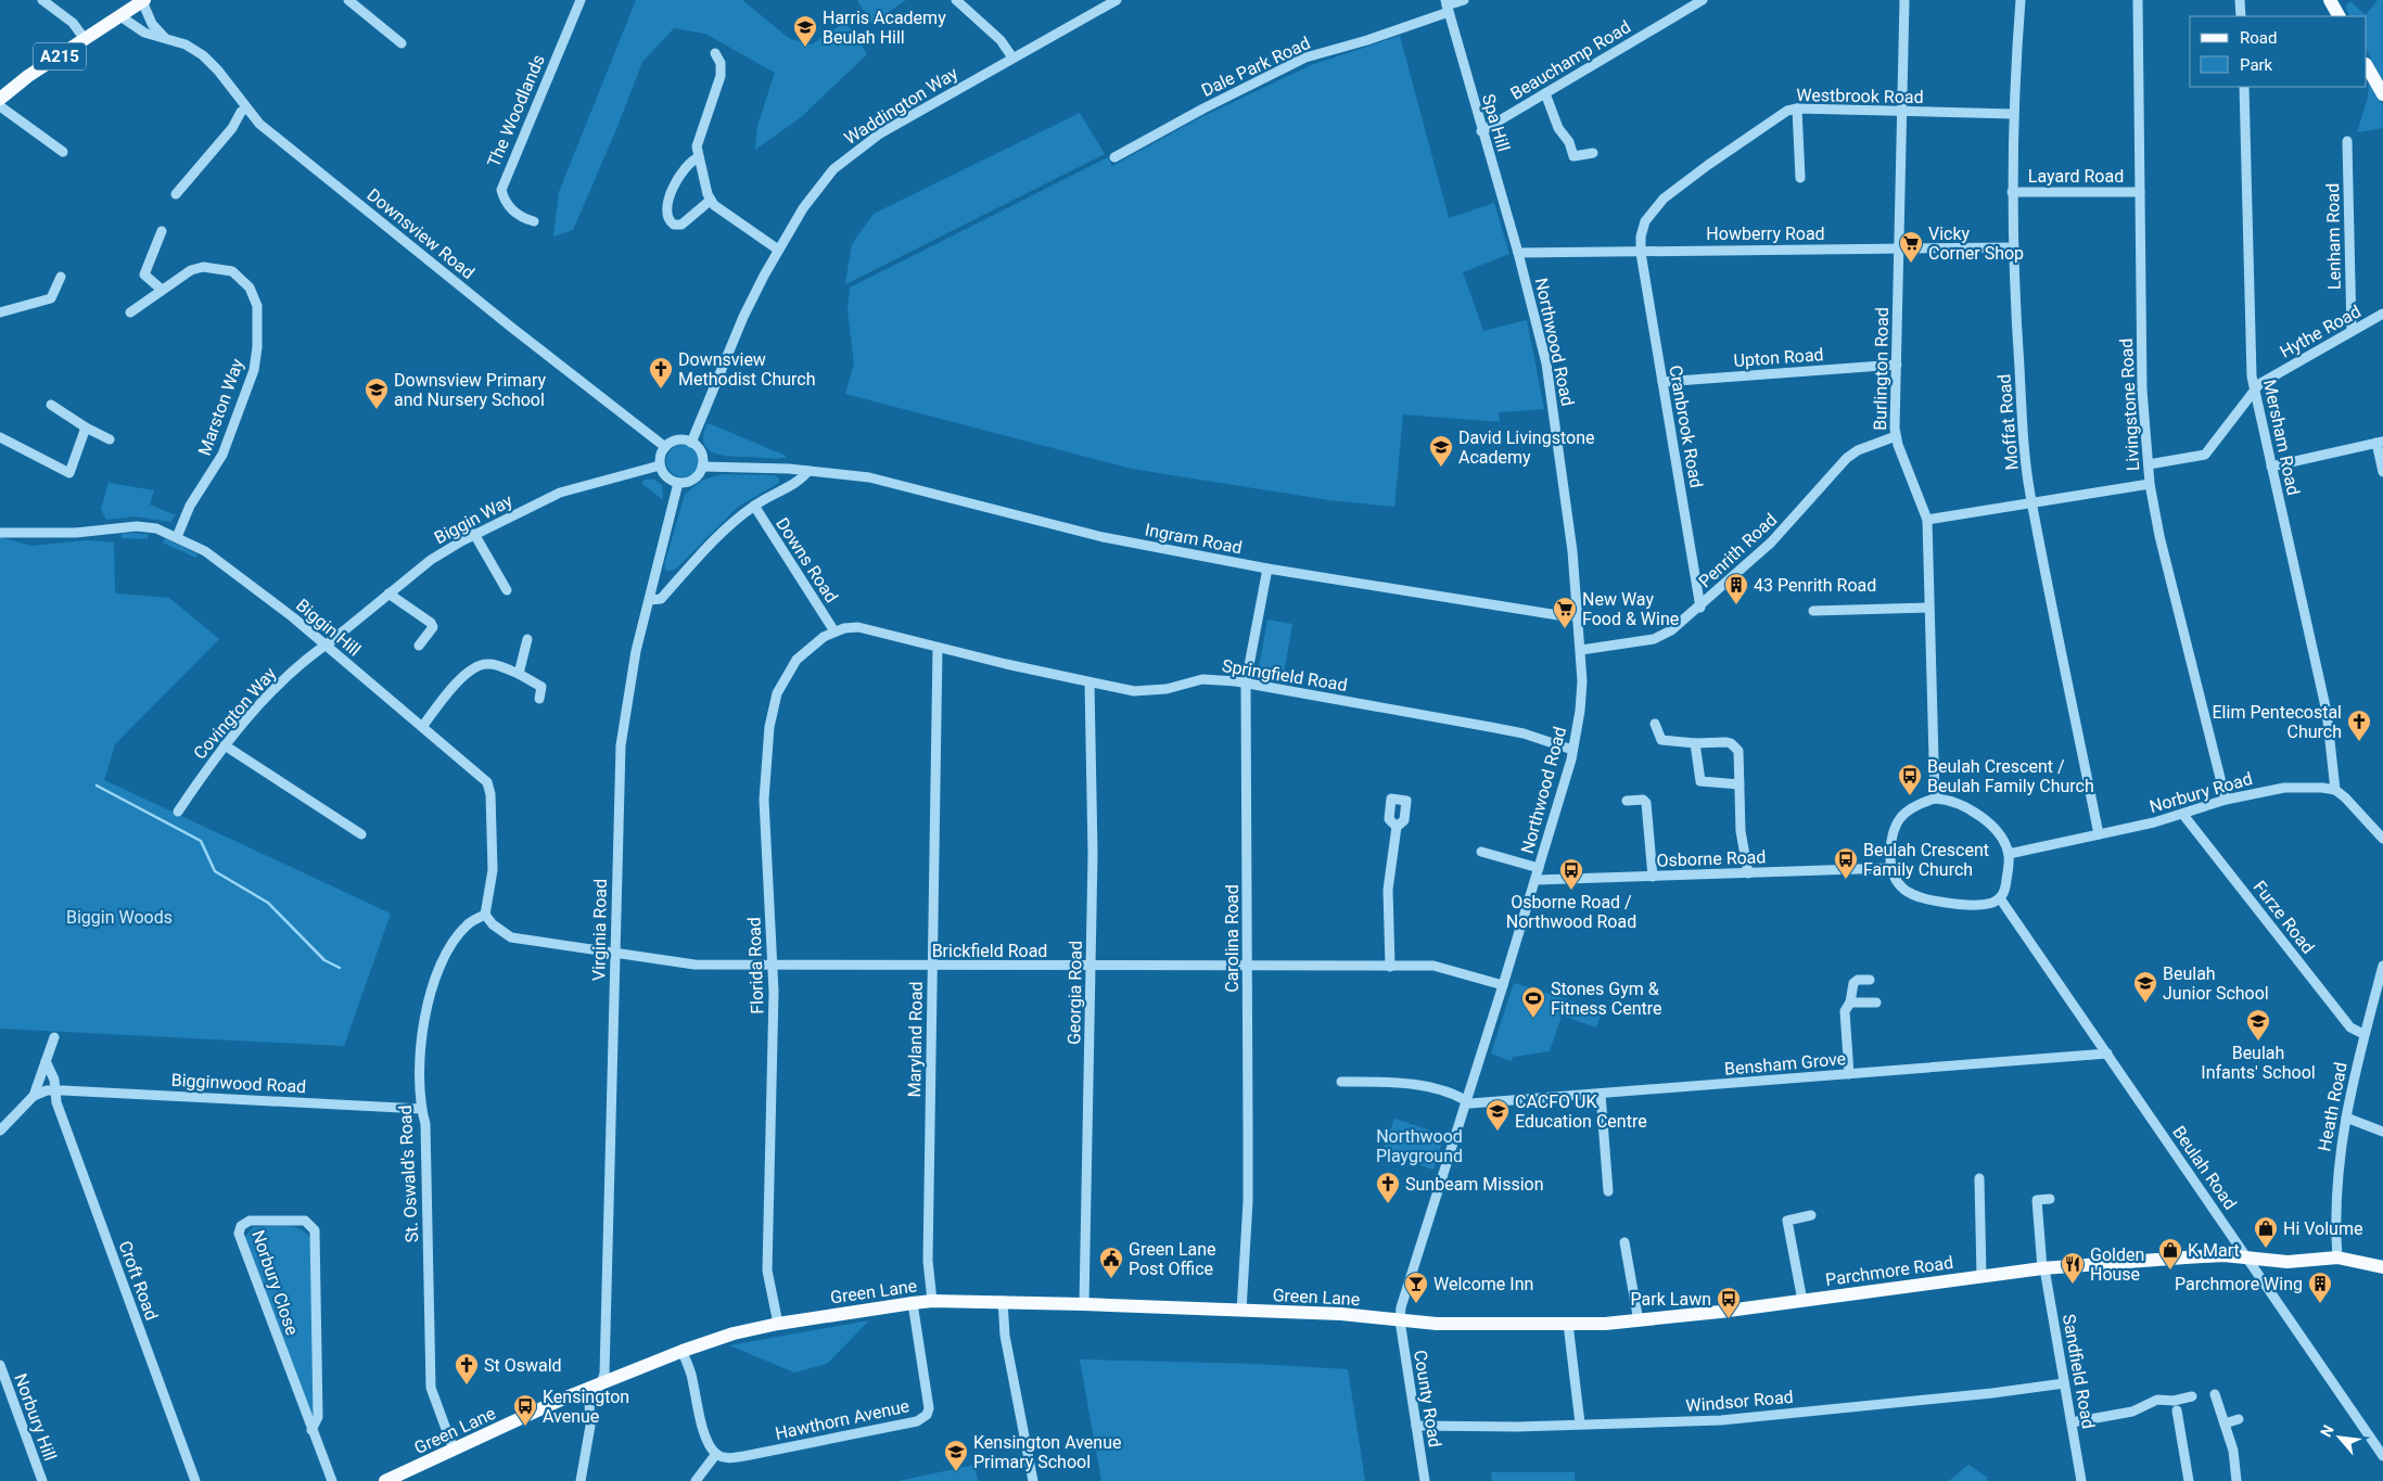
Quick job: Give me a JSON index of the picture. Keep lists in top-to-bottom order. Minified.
{"streets":{"main road":["A215","Parchmore Road","Green Lane"],"street":["Beauchamp Road","Dale Park Road","Westbrook Road","Waddington Way","The Woodlands","Spa Hill","Layard Road","Downsview Road","Howberry Road","Lenham Road","Hythe Road","Northwood Road","Upton Road","Burlington Road","Livingstone Road","Marston Way","Moffat Road","Cranbrook Road","Mersham Road","Biggin Way","Ingram Road","Penrith Road","Downs Road","Biggin Hill","Springfield Road","Covington Way","Norbury Road","Osborne Road","Furze Road","Virginia Road","Carolina Road","Brickfield Road","Florida Road","Georgia Road","Maryland Road","Bensham Grove","Bigginwood Road","Heath Road","Beulah Road","St. Oswald's Road","Croft Road","Norbury Close","Sandfield Road","County Road","Windsor Road","Norbury Hill","Hawthorn Avenue"]},"crossings":[["A215","Downsview Road"],["Beauchamp Road","Spa Hill"],["Dale Park Road","Spa Hill"],["Westbrook Road","Howberry Road"],["Westbrook Road","Burlington Road"],["Westbrook Road","Moffat Road"],["Westbrook Road","Cranbrook Road"],["Waddington Way","Downsview Road"],["Waddington Way","Biggin Way"],["Waddington Way","Ingram Road"],["Waddington Way","Virginia Road"],["Spa Hill","Howberry Road"],["Spa Hill","Northwood Road"],["Layard Road","Livingstone Road"],["Layard Road","Moffat Road"],["Downsview Road","Biggin Way"],["Downsview Road","Ingram Road"],["Downsview Road","Virginia Road"],["Howberry Road","Northwood Road"],["Howberry Road","Burlington Road"],["Howberry Road","Moffat Road"],["Howberry Road","Cranbrook Road"],["Lenham Road","Hythe Road"],["Hythe Road","Livingstone Road"],["Hythe Road","Mersham Road"],["Northwood Road","Ingram Road"],["Northwood Road","Penrith Road"],["Northwood Road","Springfield Road"],["Northwood Road","Osborne Road"],["Northwood Road","Brickfield Road"],["Northwood Road","Bensham Grove"],["Northwood Road","Parchmore Road"],["Northwood Road","Green Lane"],["Northwood Road","County Road"],["Upton Road","Burlington Road"],["Upton Road","Cranbrook Road"],["Burlington Road","Penrith Road"],["Burlington Road","Norbury Road"],["Burlington Road","Osborne Road"],["Burlington Road","Beulah Road"],["Livingstone Road","Norbury Road"],["Marston Way","Biggin Hill"],["Moffat Road","Norbury Road"],["Cranbrook Road","Penrith Road"],["Mersham Road","Norbury Road"],["Biggin Way","Ingram Road"],["Biggin Way","Biggin Hill"],["Biggin Way","Covington Way"],["Biggin Way","Virginia Road"],["Ingram Road","Virginia Road"],["Ingram Road","Carolina Road"],["Downs Road","Springfield Road"],["Downs Road","Florida Road"],["Biggin Hill","Covington Way"],["Biggin Hill","Brickfield Road"],["Biggin Hill","St. Oswald's Road"],["Springfield Road","Carolina Road"],["Springfield Road","Florida Road"],["Springfield Road","Georgia Road"],["Springfield Road","Maryland Road"],["Norbury Road","Osborne Road"],["Norbury Road","Furze Road"],["Norbury Road","Beulah Road"],["Osborne Road","Beulah Road"],["Furze Road","Heath Road"],["Virginia Road","Brickfield Road"],["Virginia Road","Green Lane"],["Carolina Road","Brickfield Road"],["Carolina Road","Green Lane"],["Brickfield Road","Florida Road"],["Brickfield Road","Georgia Road"],["Brickfield Road","Maryland Road"],["Brickfield Road","St. Oswald's Road"],["Florida Road","Green Lane"],["Georgia Road","Green Lane"],["Maryland Road","Green Lane"],["Bensham Grove","Beulah Road"],["Bigginwood Road","St. Oswald's Road"],["Bigginwood Road","Croft Road"],["Heath Road","Parchmore Road"],["Beulah Road","Parchmore Road"],["St. Oswald's Road","Green Lane"],["Parchmore Road","Green Lane"],["Parchmore Road","Sandfield Road"],["Parchmore Road","County Road"],["Green Lane","County Road"],["Green Lane","Hawthorn Avenue"],["Sandfield Road","Windsor Road"],["County Road","Windsor Road"]],"parks":["Biggin Woods","Northwood Playground"],"places":{"school or university":["Harris Academy Beulah Hill","Downsview Primary and Nursery School","David Livingstone Academy","Beulah Junior School","Beulah Infants' School","CACFO UK Education Centre","Kensington Avenue Primary School"],"supermarket":["Vicky Corner Shop","New Way Food & Wine"],"church":["Downsview Methodist Church","Elim Pentecostal Church","Sunbeam Mission","St Oswald"],"building":["43 Penrith Road","Parchmore Wing"],"bus stop":["Beulah Crescent / Beulah Family Church","Beulah Crescent Family Church","Osborne Road / Northwood Road","Park Lawn","Kensington Avenue"],"sports":["Stones Gym & Fitness Centre"],"shop":["Hi Volume","K Mart"],"public building":["Green Lane Post Office"],"restaurant":["Golden House"],"bar":["Welcome Inn"]},"legend":["Road","Park"],"north":"top left"}
